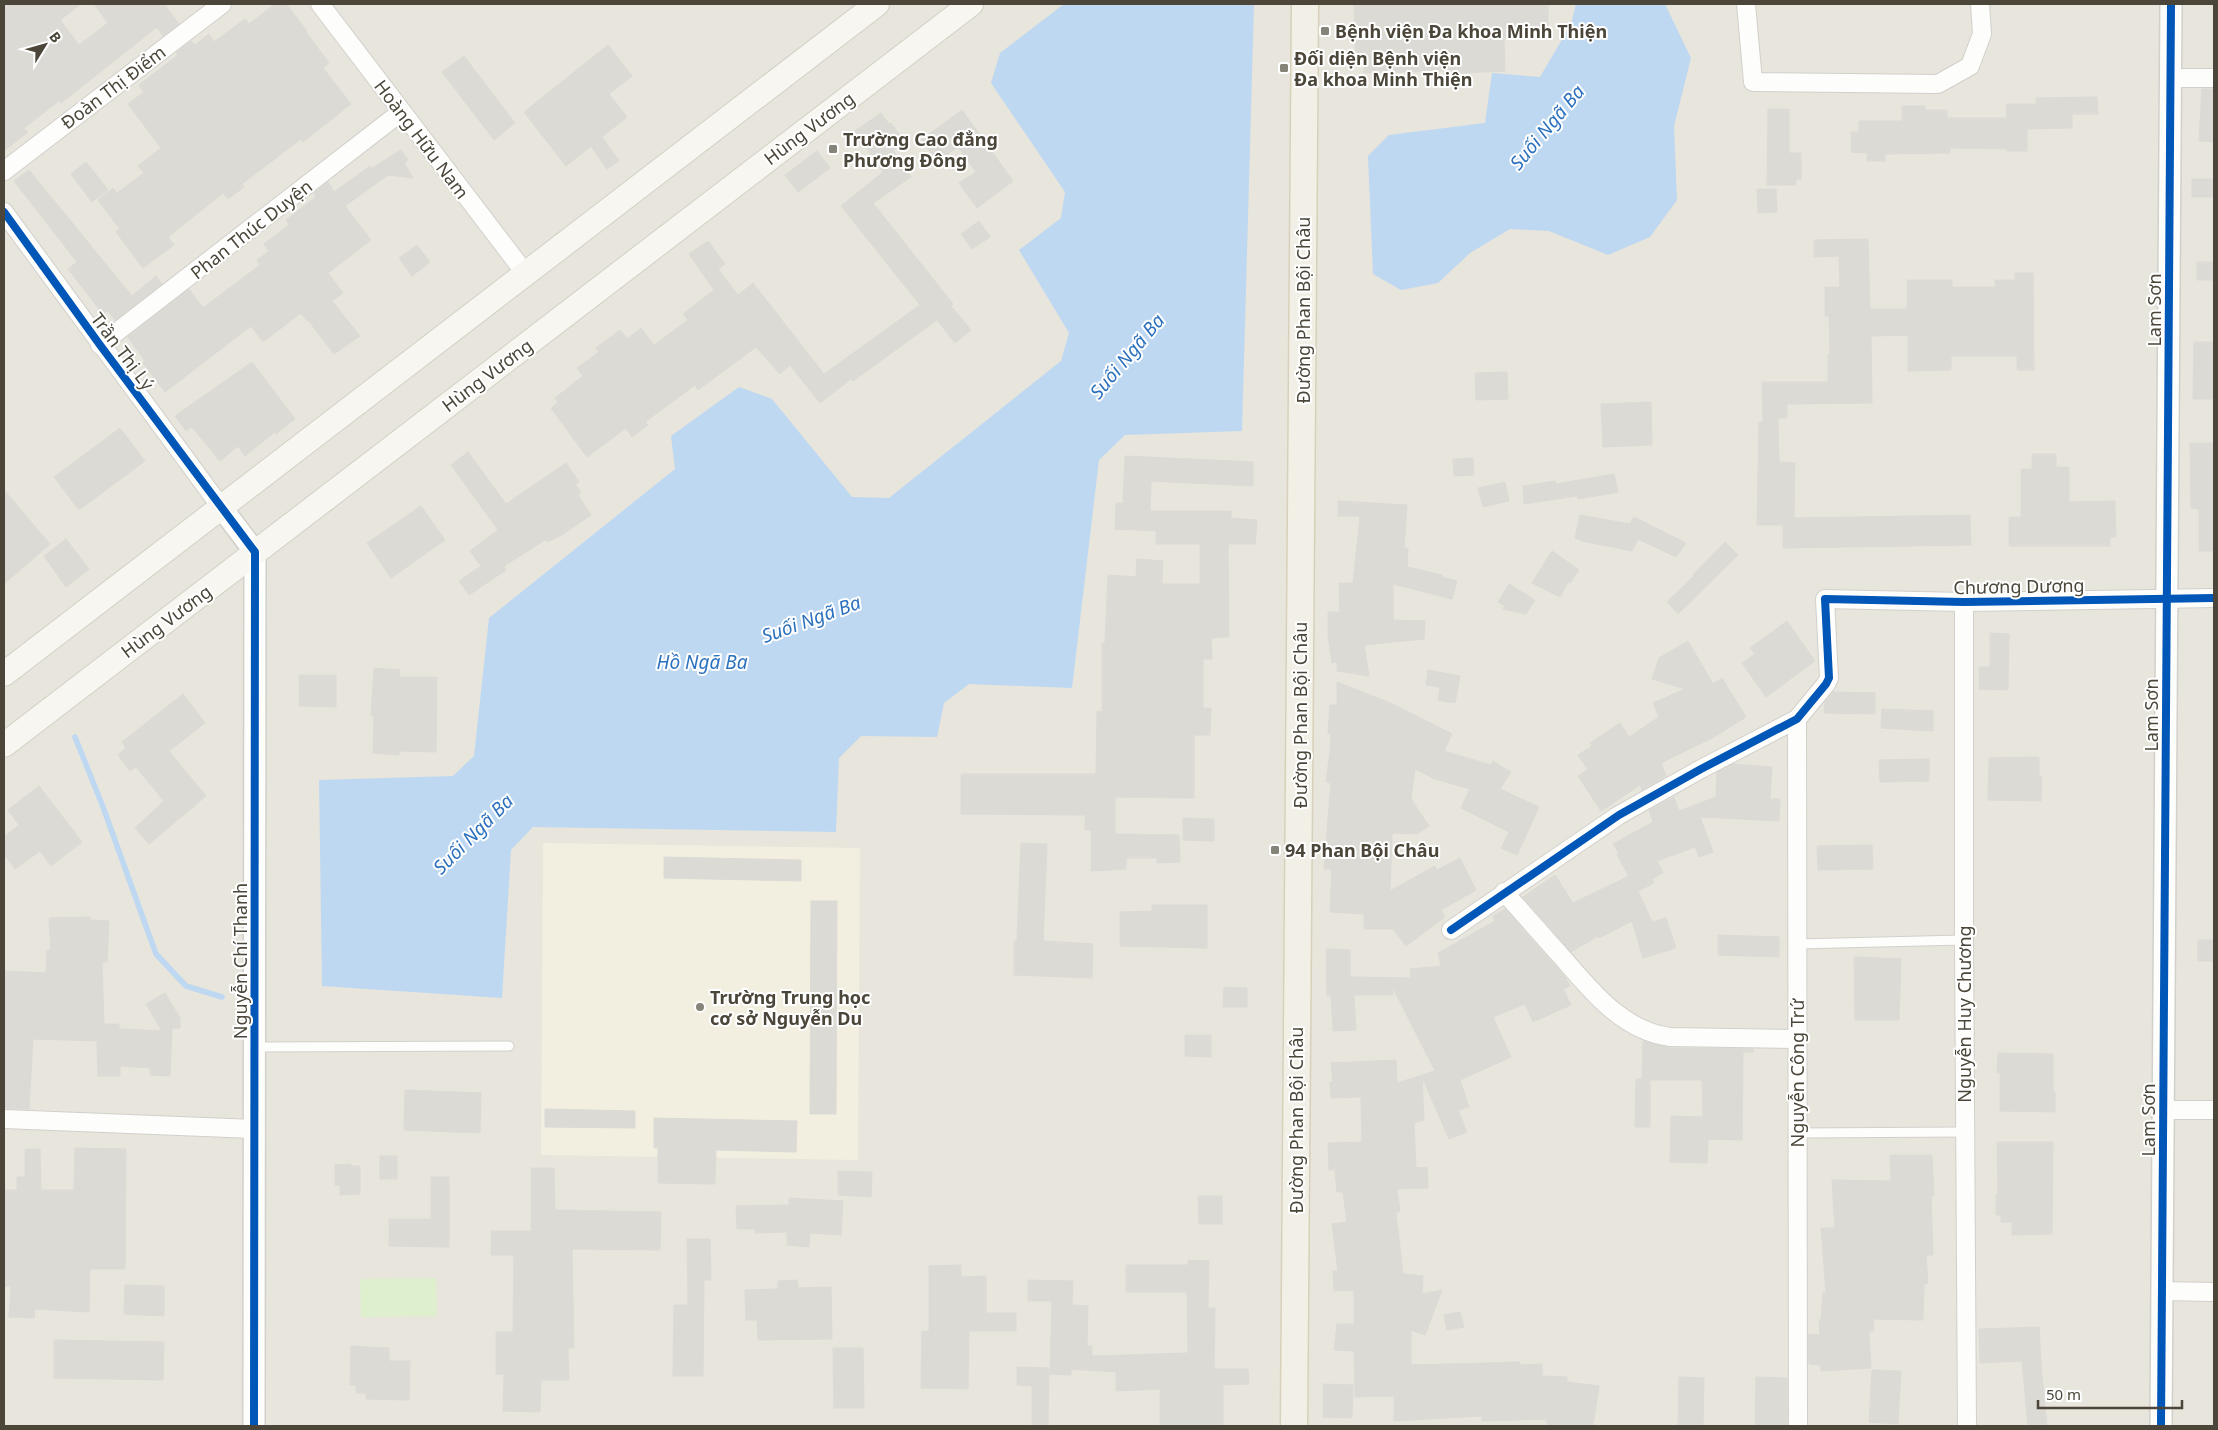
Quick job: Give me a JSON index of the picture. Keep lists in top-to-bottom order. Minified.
{"streets":{"main road":["Hùng Vương","Đường Phan Bội Châu"],"street":["Đoàn Thị Điểm","Hoàng Hữu Nam","Phan Thúc Duyện","Lam Sơn","Trần Thị Lý","Chương Dương","Nguyễn Chí Thanh","Nguyễn Huy Chương","Nguyễn Công Trứ"]},"crossings":[["Hùng Vương","Nguyễn Chí Thanh"],["Hoàng Hữu Nam","Phan Thúc Duyện"],["Phan Thúc Duyện","Trần Thị Lý"],["Lam Sơn","Chương Dương"],["Chương Dương","Nguyễn Huy Chương"],["Chương Dương","Nguyễn Công Trứ"]],"water":["Suối Ngã Ba","Hồ Ngã Ba"],"places":{"transit":["Bệnh viện Đa khoa Minh Thiện","Đối diện Bệnh viện Đa khoa Minh Thiện","Trường Cao đẳng Phương Đông","94 Phan Bội Châu"],"other":["Trường Trung học cơ sở Nguyễn Du"]},"scale_bar":"50 m","north":"top right"}
